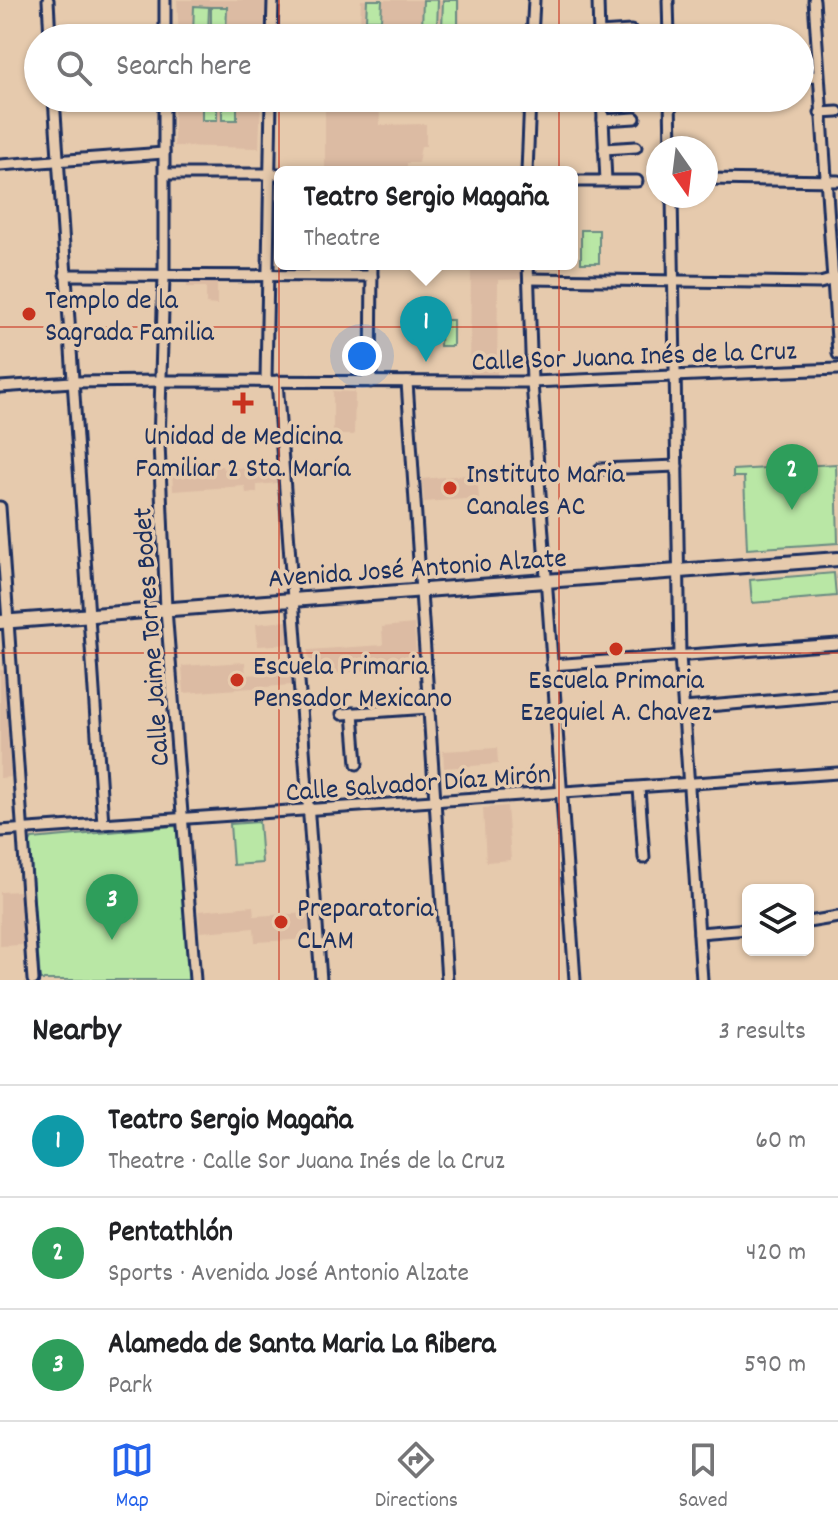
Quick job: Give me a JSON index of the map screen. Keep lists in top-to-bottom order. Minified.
{"streets":{"main road":["Avenida José Antonio Alzate"],"street":["Calle Sor Juana Inés de la Cruz","Calle Jaime Torres Bodet","Calle Salvador Díaz Mirón"]},"crossings":[["Calle Sor Juana Inés de la Cruz","Calle Jaime Torres Bodet"],["Avenida José Antonio Alzate","Calle Jaime Torres Bodet"],["Calle Jaime Torres Bodet","Calle Salvador Díaz Mirón"]],"places":{"other":["Templo de la Sagrada Familia","Instituto Maria Canales AC","Escuela Primaria Ezequiel A. Chavez","Escuela Primaria Pensador Mexicano","Preparatoria CLAM"],"health":["Unidad de Medicina Familiar 2 Sta. María"]},"north":"bottom","page":{"search":"Search here","popup":["Teatro Sergio Magaña","Theatre"],"pins":["1","2","3"],"heading":["Nearby","3 results"],"list":[{"mark":"1","name":"Teatro Sergio Magaña","note":"Theatre · Calle Sor Juana Inés de la Cruz","value":"60 m"},{"mark":"2","name":"Pentathlón","note":"Sports · Avenida José Antonio Alzate","value":"420 m"},{"mark":"3","name":"Alameda de Santa Maria La Ribera","note":"Park","value":"590 m"}],"nav":["Map","Directions","Saved"]}}
